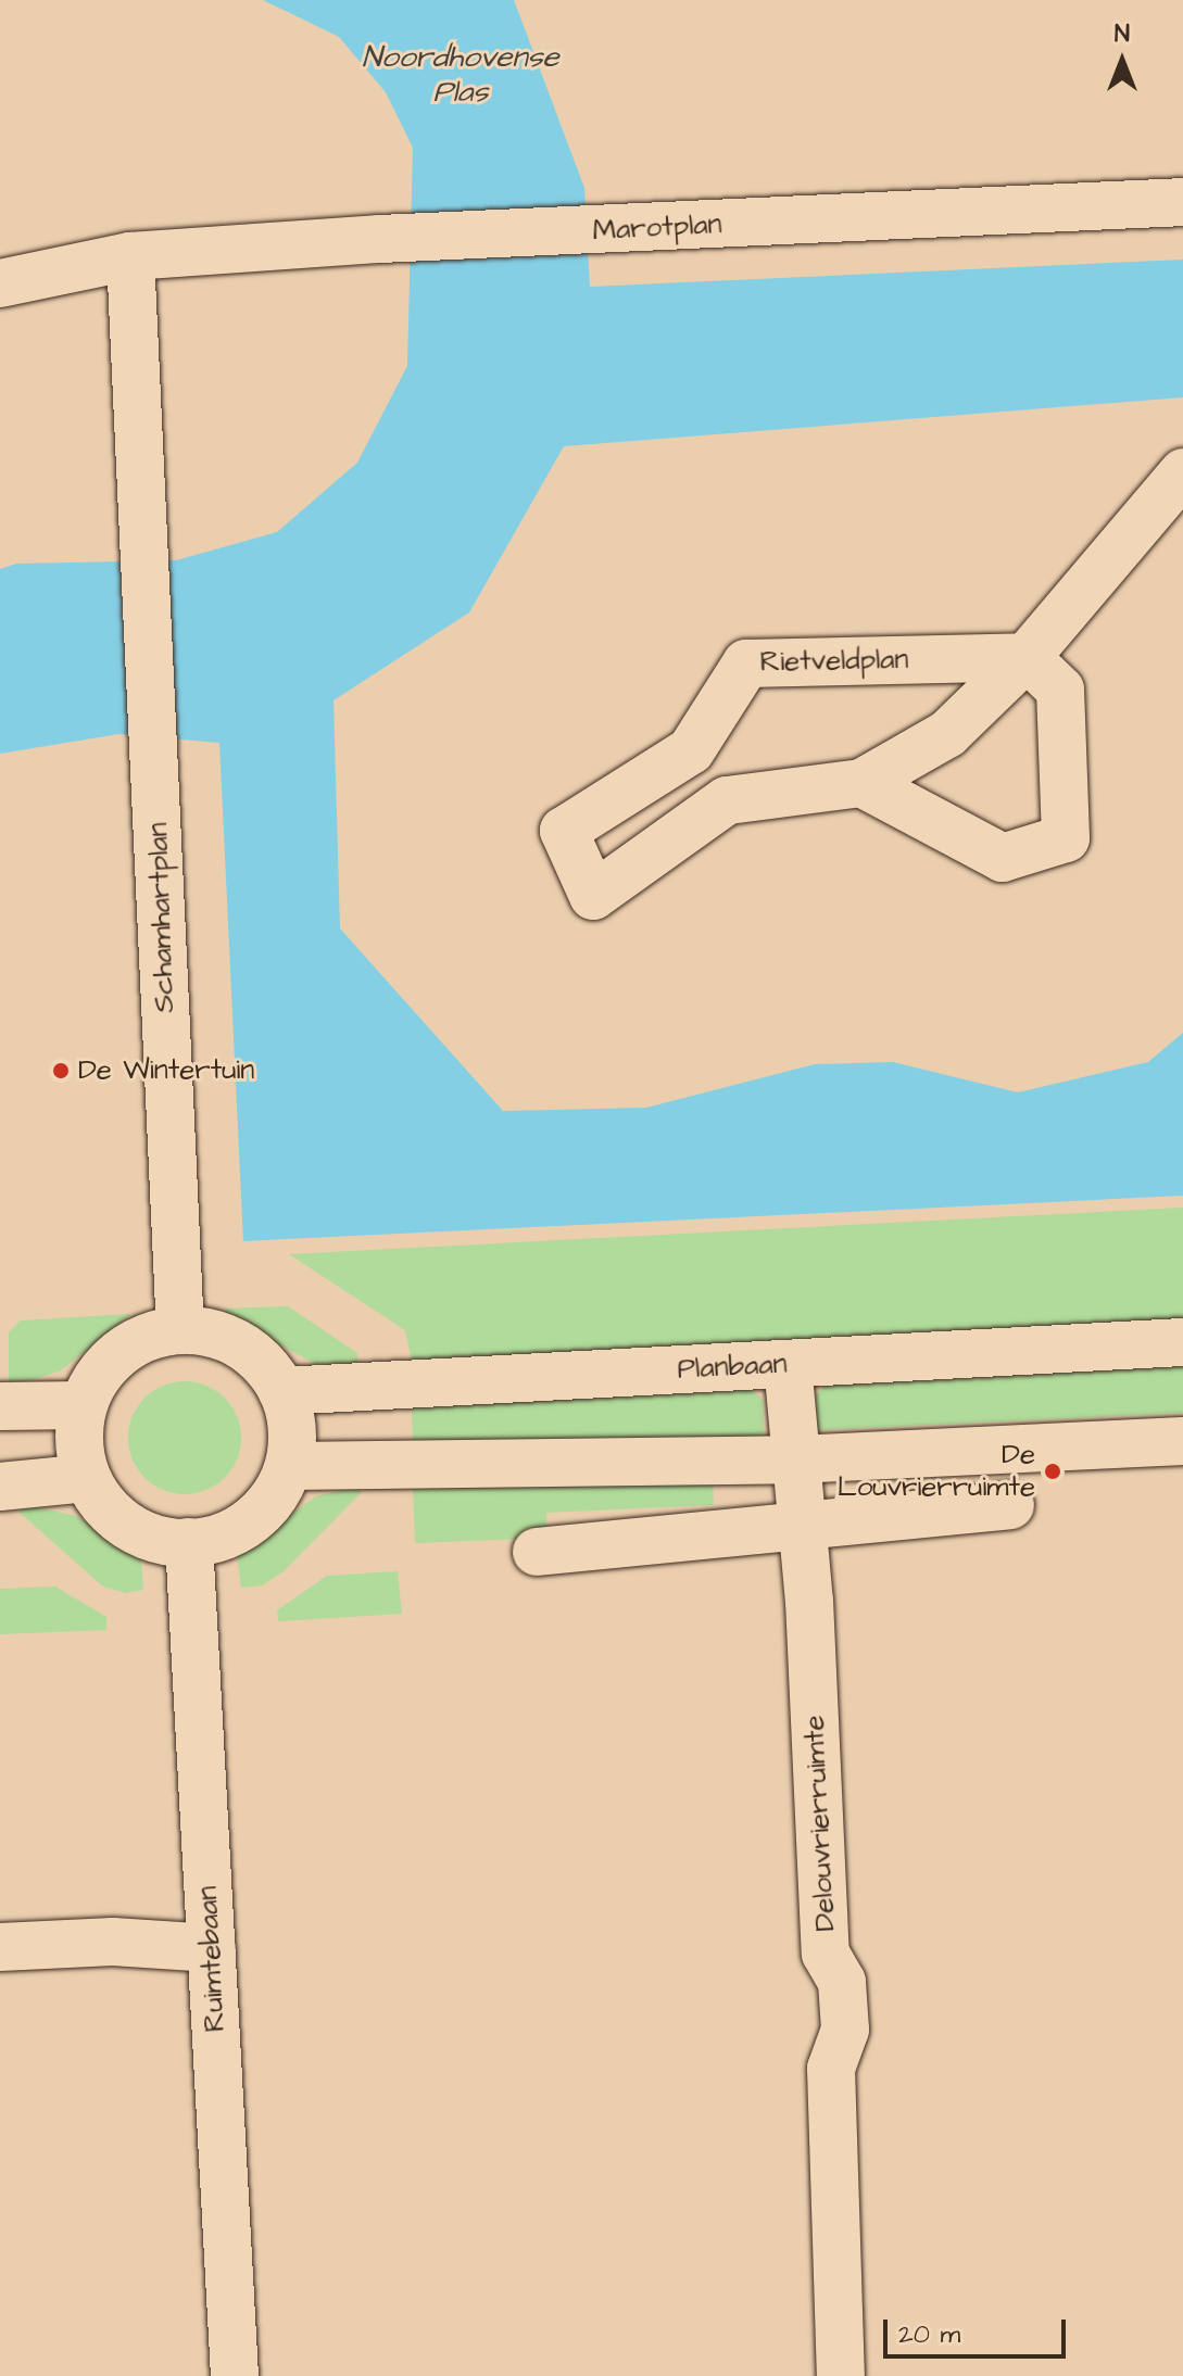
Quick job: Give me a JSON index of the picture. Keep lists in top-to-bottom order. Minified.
{"streets":{"street":["Marotplan","Rietveldplan","Schamhartplan","Planbaan","Delouvrierruimte","Ruimtebaan"]},"crossings":[["Marotplan","Schamhartplan"],["Schamhartplan","Planbaan"],["Schamhartplan","Ruimtebaan"],["Planbaan","Delouvrierruimte"],["Planbaan","Ruimtebaan"]],"water":["Noordhovense Plas"],"places":["De Wintertuin","De Louvrierruimte"],"scale_bar":"20 m","north":"top"}
